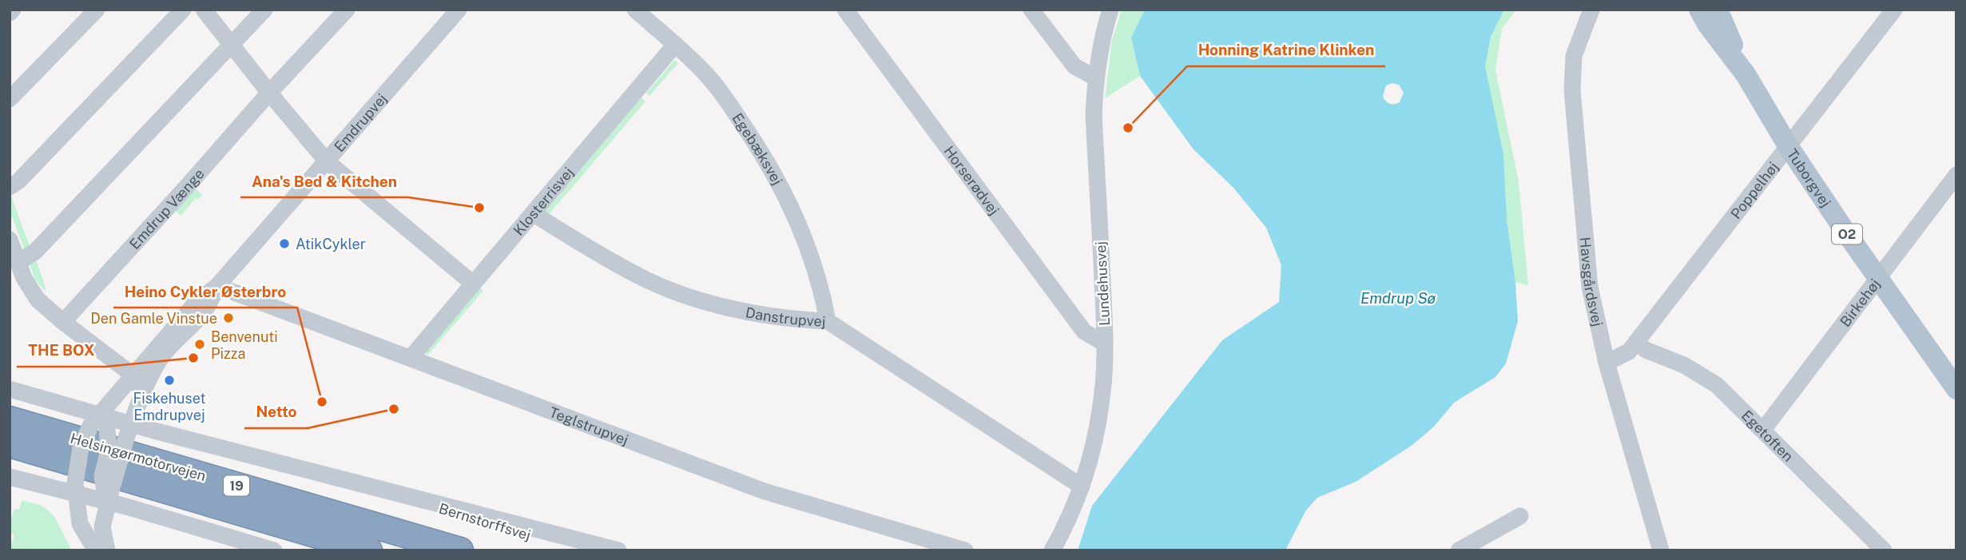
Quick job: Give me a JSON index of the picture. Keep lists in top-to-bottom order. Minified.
{"streets":{"highway":["Helsingørmotorvejen","19"],"main road":["Tuborgvej","O2"],"street":["Emdrupvej","Egebæksvej","Horserødvej","Poppelhøj","Klosterrisvej","Emdrup Vænge","Havsgårdsvej","Lundehusvej","Birkehøj","Danstrupvej","Teglstrupvej","Egetoften","Bernstorffsvej"]},"crossings":[["Emdrupvej","Teglstrupvej"],["Egebæksvej","Klosterrisvej"],["Egebæksvej","Danstrupvej"],["Tuborgvej","Poppelhøj"],["Tuborgvej","Birkehøj"],["Horserødvej","Lundehusvej"],["Poppelhøj","Havsgårdsvej"],["Poppelhøj","Egetoften"],["Klosterrisvej","Danstrupvej"],["Klosterrisvej","Teglstrupvej"],["Lundehusvej","Danstrupvej"],["Birkehøj","Egetoften"]],"water":["Emdrup Sø"],"places":["Honning Katrine Klinken","Ana's Bed & Kitchen","AtikCykler","Den Gamle Vinstue","Benvenuti Pizza","THE BOX","Fiskehuset Emdrupvej","Heino Cykler Østerbro","Netto"]}
